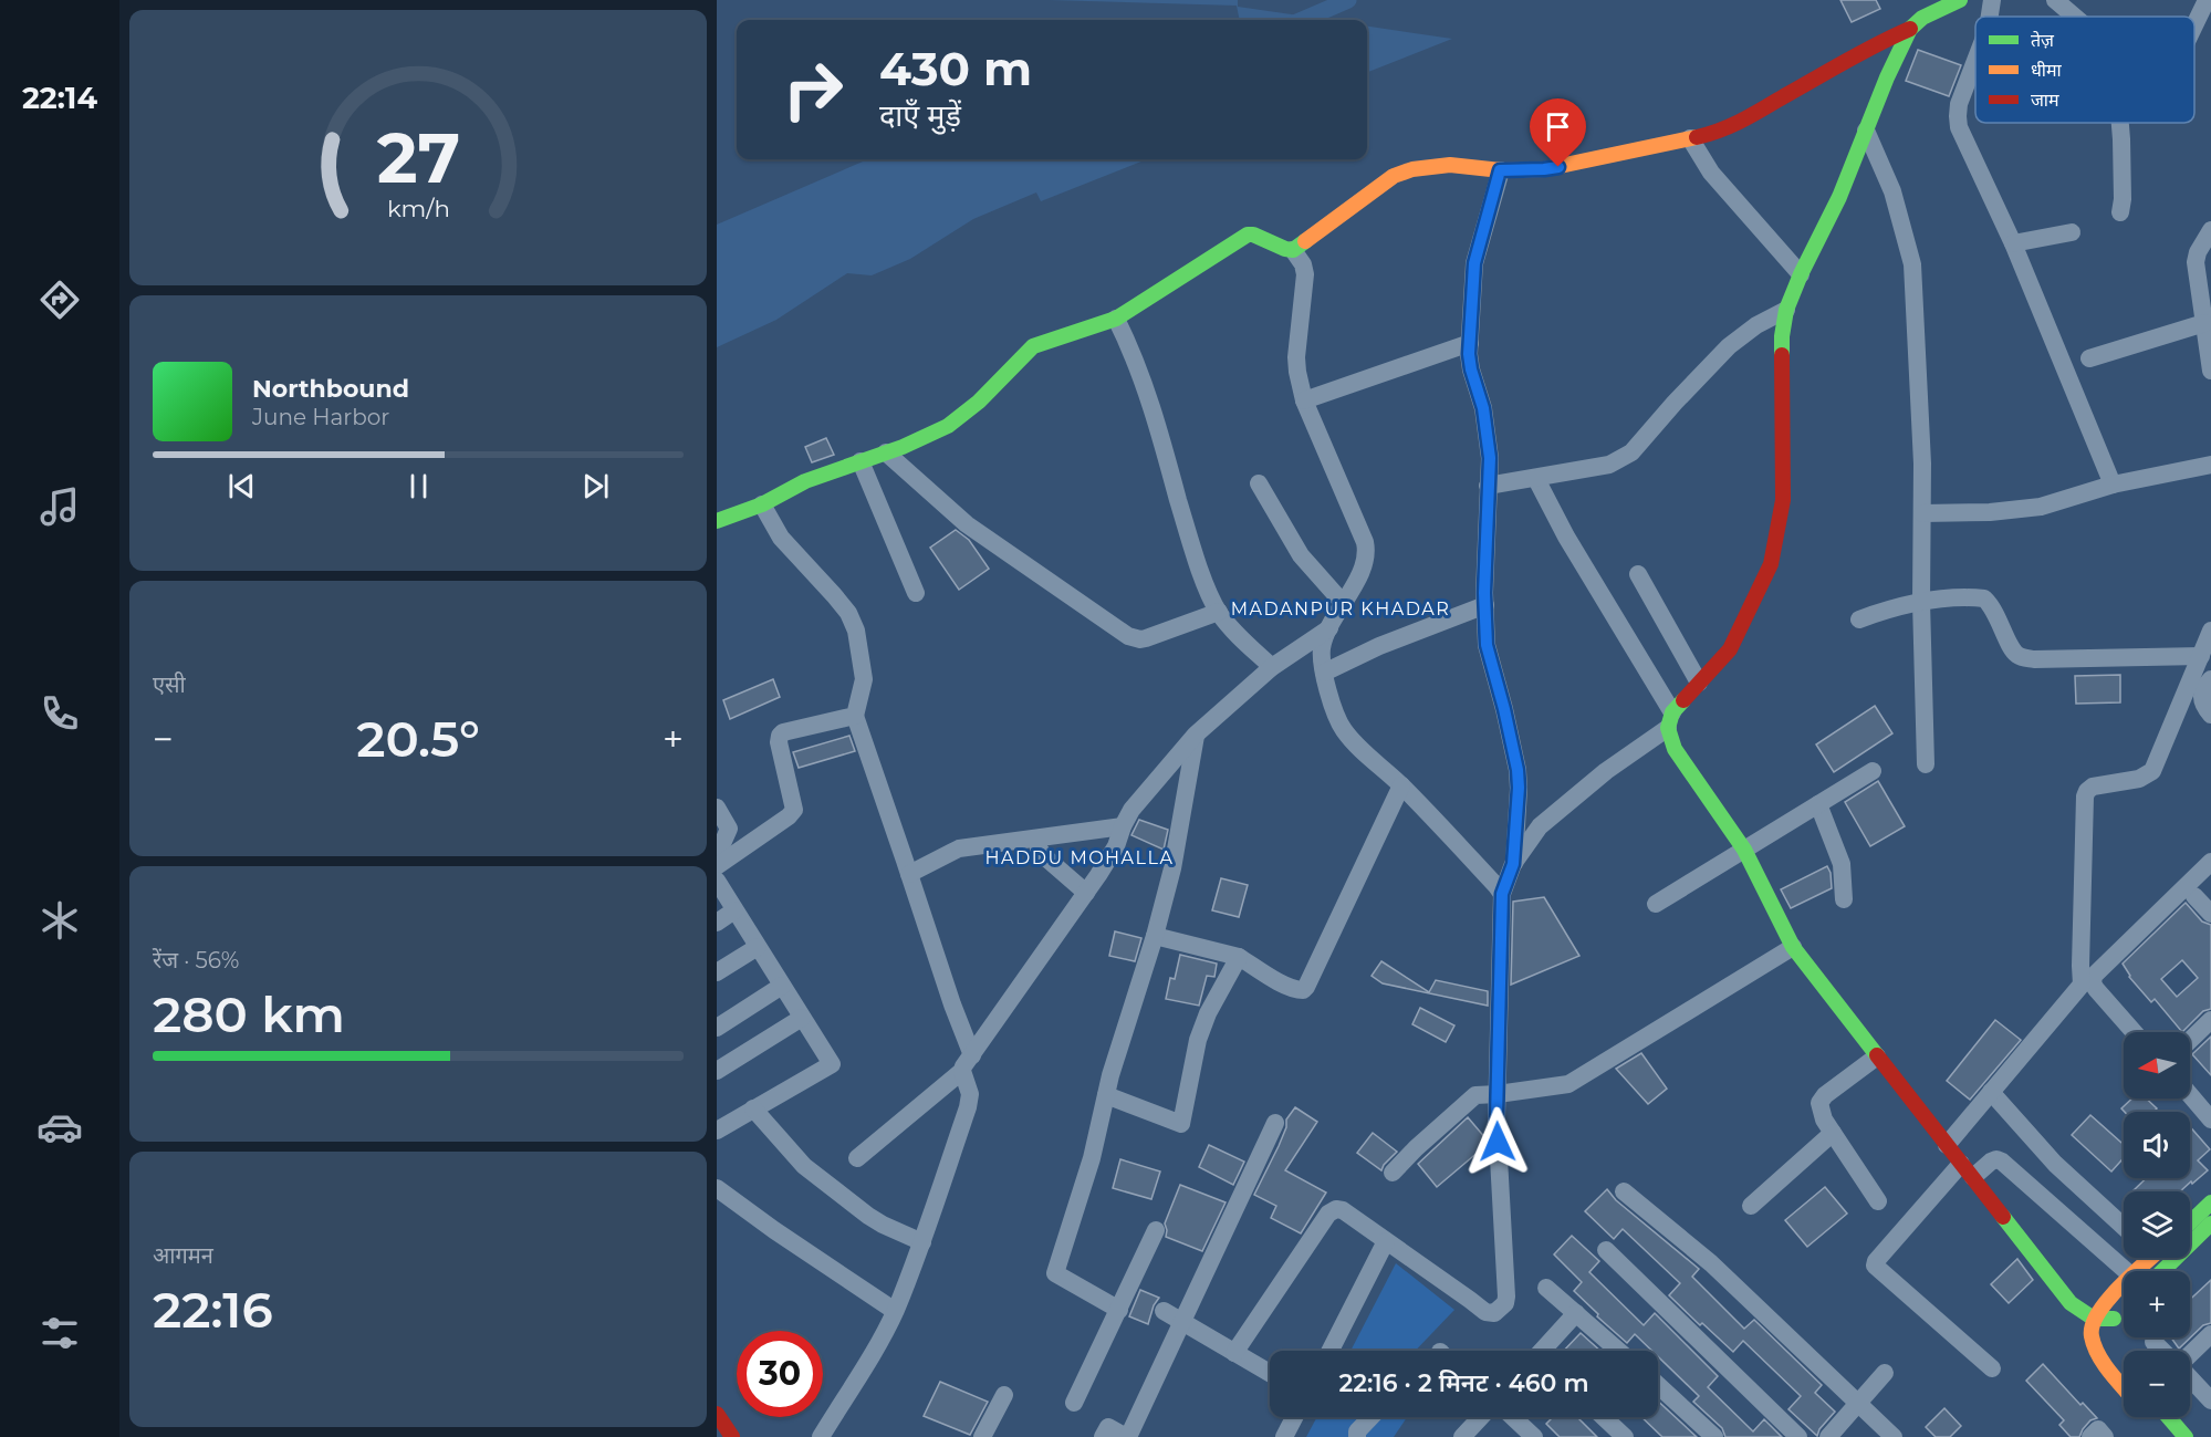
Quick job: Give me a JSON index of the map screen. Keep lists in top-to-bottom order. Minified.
{"districts":["MADANPUR KHADAR","HADDU MOHALLA"],"legend":["तेज़","धीमा","जाम"],"north":"left","page":{"tabs":"22:14","turn":["430 m","दाएँ मुड़ें"],"song":["Northbound","June Harbor"],"tile":["एसी",["रेंज · 56%","280 km"],["आगमन","22:16"]],"heat":["−","20.5°","+"],"map_buttons":["+","−"],"limit":"30","trip":"22:16 · 2 मिनट · 460 m","gauge":["27","km/h"]}}
